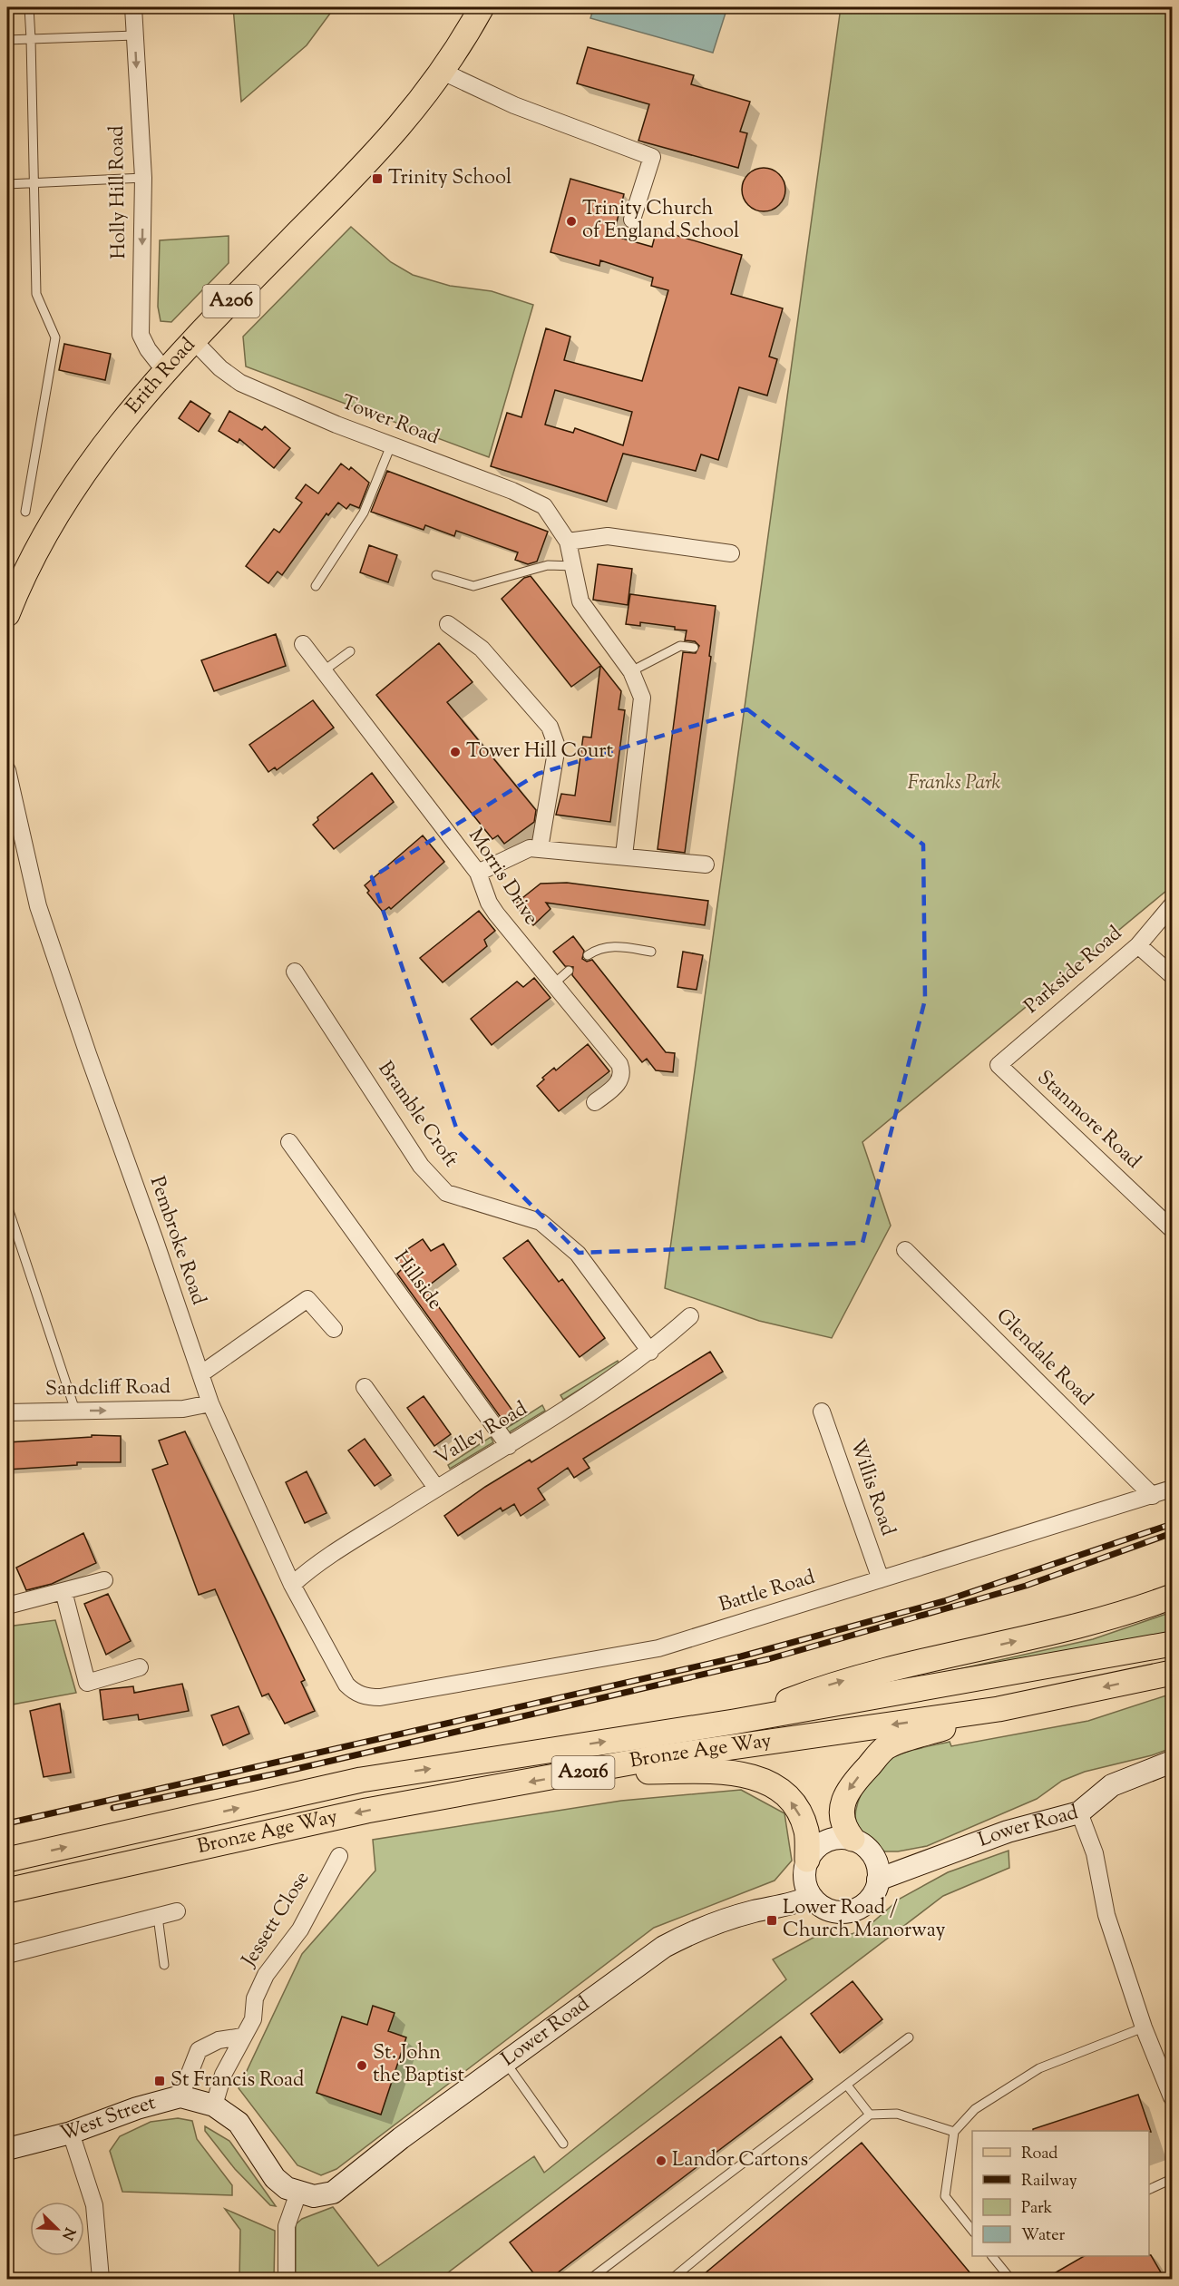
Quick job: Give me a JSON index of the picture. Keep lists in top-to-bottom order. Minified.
{"streets":{"main road":["A206","Erith Road","Bronze Age Way","A2016"],"street":["Holly Hill Road","Tower Road","Morris Drive","Parkside Road","Bramble Croft","Stanmore Road","Pembroke Road","Hillside","Glendale Road","Sandcliff Road","Valley Road","Willis Road","Battle Road","Lower Road","Jessett Close","West Street"]},"crossings":[["Holly Hill Road","Erith Road"],["Erith Road","Tower Road"],["Parkside Road","Stanmore Road"],["Bramble Croft","Valley Road"],["Pembroke Road","Sandcliff Road"],["Pembroke Road","Valley Road"],["Pembroke Road","Battle Road"],["Hillside","Valley Road"],["Glendale Road","Battle Road"],["Willis Road","Battle Road"],["Lower Road","West Street"],["Jessett Close","West Street"]],"one_way":["Holly Hill Road","Sandcliff Road"],"parks":["Franks Park"],"places":{"transit":["Trinity School","Lower Road / Church Manorway","St Francis Road"],"other":["Trinity Church of England School","Tower Hill Court","St. John the Baptist","Landor Cartons"]},"legend":["Road","Railway","Park","Water"],"north":"bottom right"}
